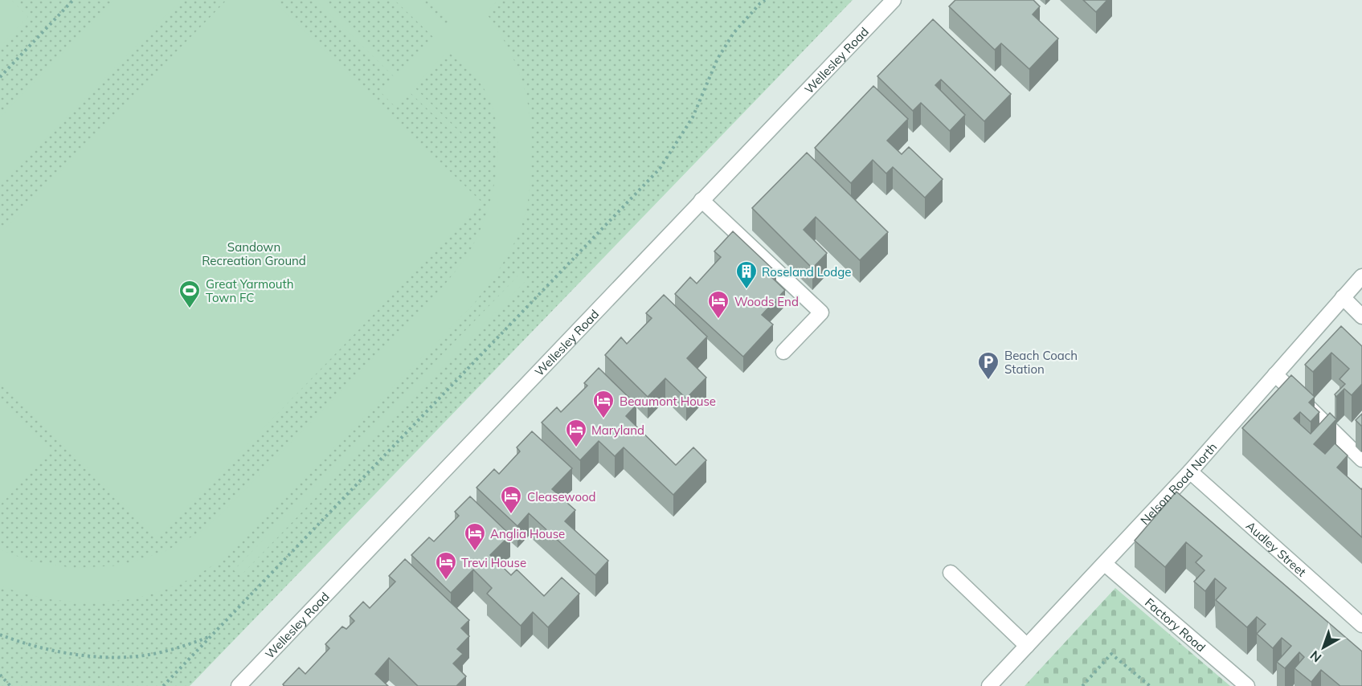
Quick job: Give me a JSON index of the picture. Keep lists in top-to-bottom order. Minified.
{"streets":{"street":["Wellesley Road","Nelson Road North","Audley Street","Factory Road"]},"crossings":[["Nelson Road North","Audley Street"],["Nelson Road North","Factory Road"]],"parks":["Sandown Recreation Ground"],"places":{"building":["Roseland Lodge"],"sports":["Great Yarmouth Town FC"],"hotel":["Woods End","Beaumont House","Maryland","Cleasewood","Anglia House","Trevi House"],"parking":["Beach Coach Station"]},"north":"bottom left"}
